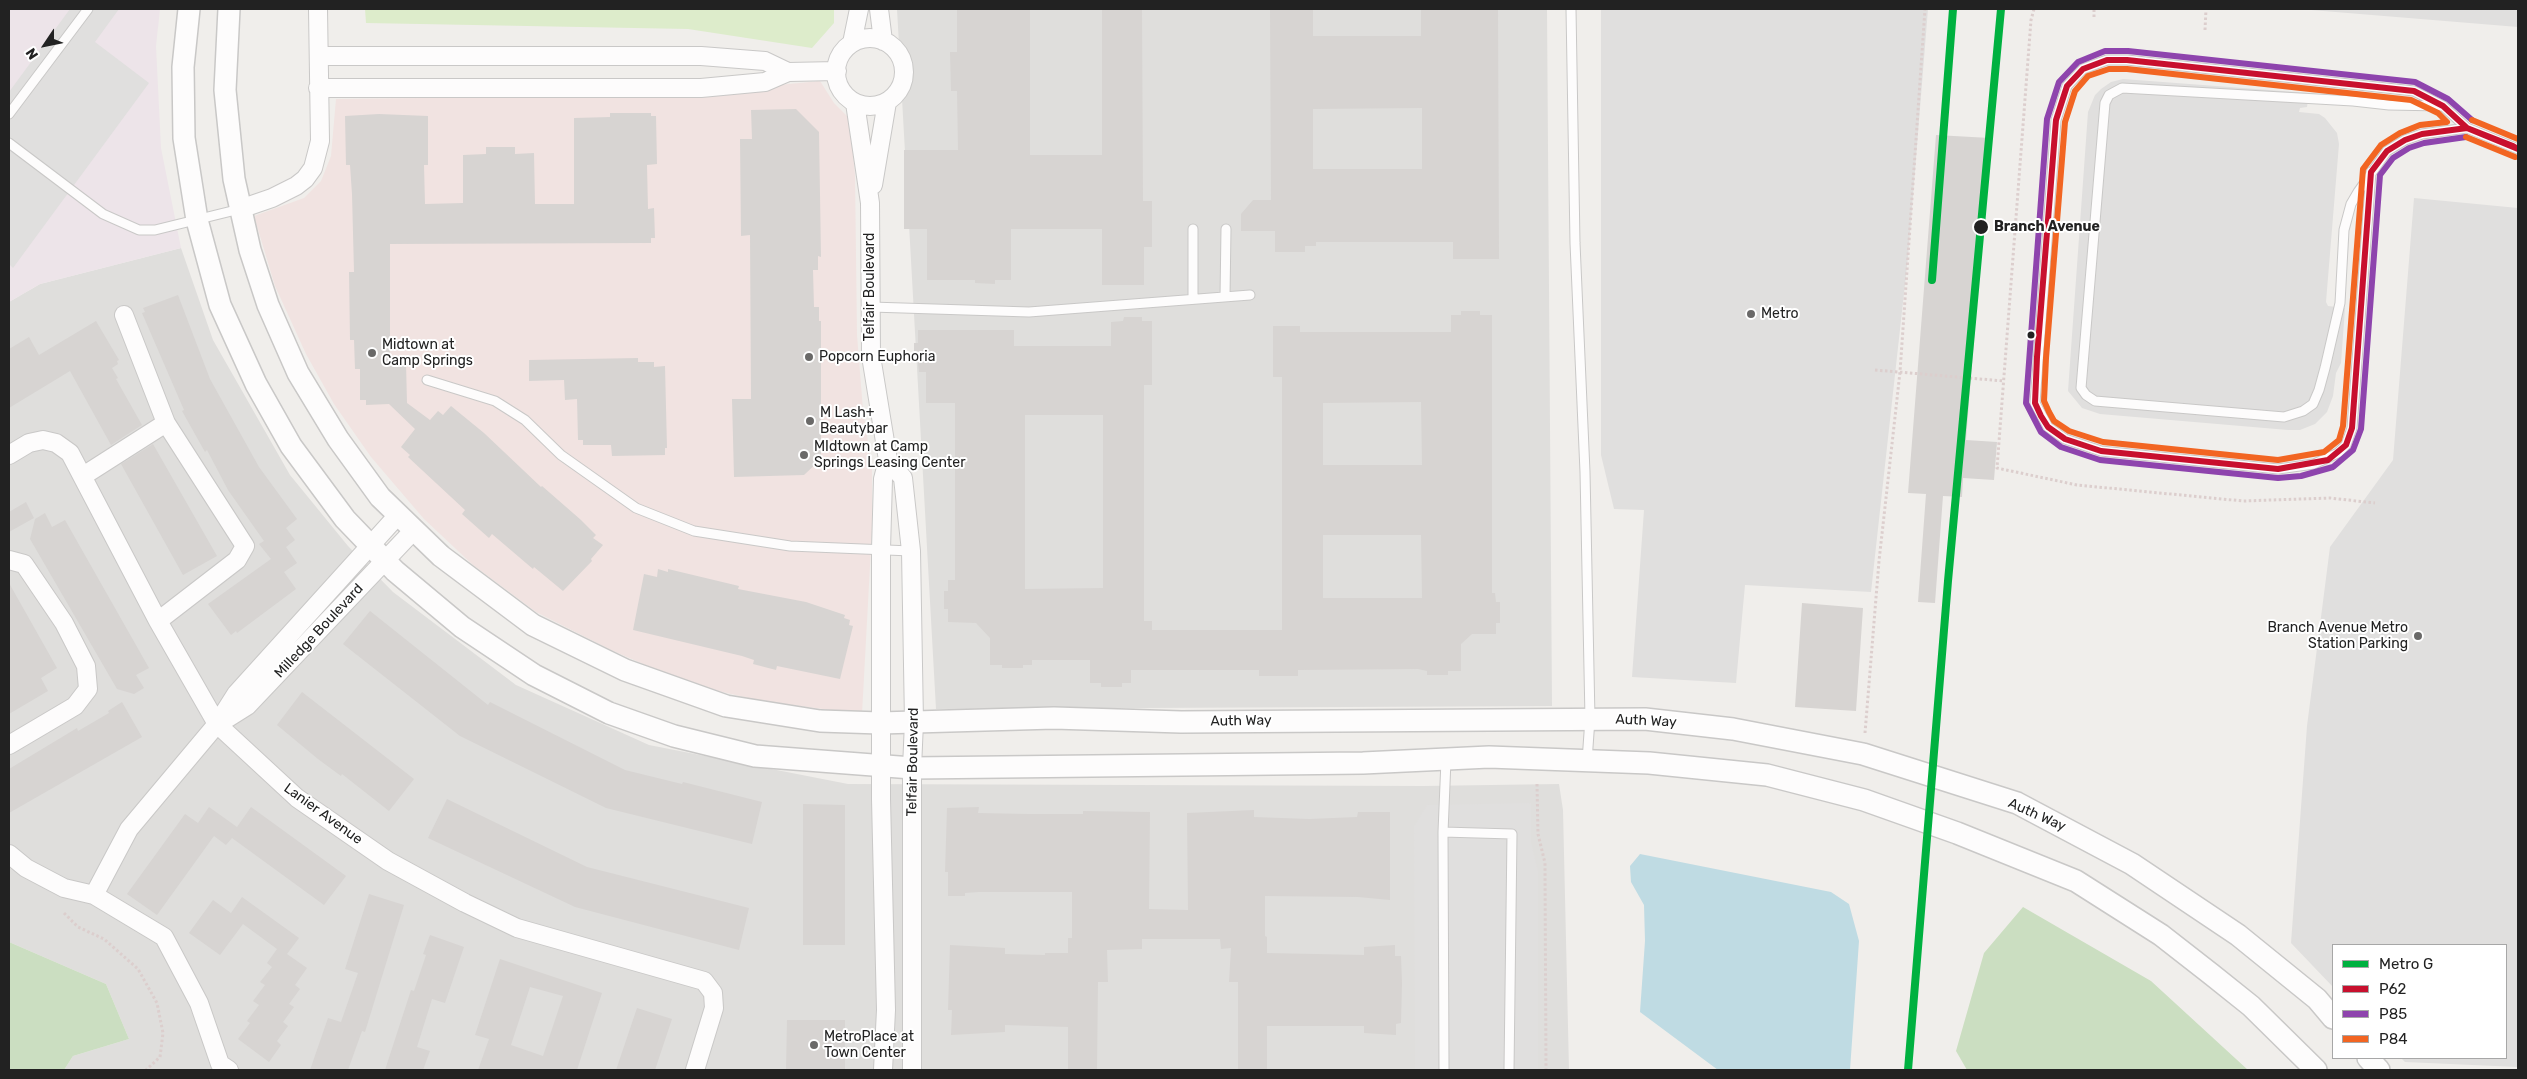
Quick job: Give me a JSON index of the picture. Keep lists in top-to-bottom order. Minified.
{"streets":{"street":["Telfair Boulevard","Milledge Boulevard","Auth Way","Lanier Avenue"]},"crossings":[["Telfair Boulevard","Auth Way"],["Milledge Boulevard","Auth Way"],["Milledge Boulevard","Lanier Avenue"]],"places":["Branch Avenue","Metro","Midtown at Camp Springs","Popcorn Euphoria","M Lash+ Beautybar","MIdtown at Camp Springs Leasing Center","Branch Avenue Metro Station Parking","MetroPlace at Town Center"],"lines":["metro line G","transit line P85","transit line P62","transit line P84"],"legend":["Metro G","P62","P85","P84"],"north":"bottom left"}
